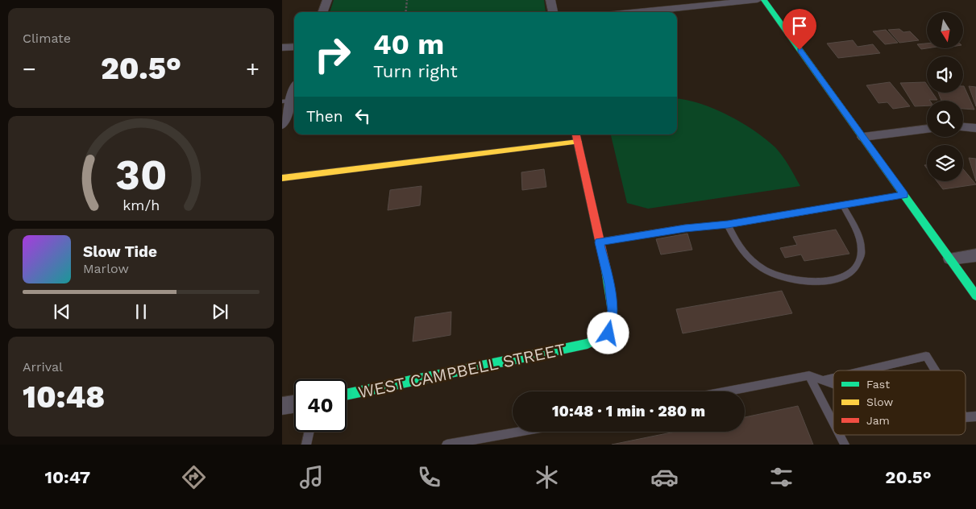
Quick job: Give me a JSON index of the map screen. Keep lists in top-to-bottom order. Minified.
{"streets":{"street":["WEST CAMPBELL STREET"]},"legend":["Fast","Slow","Jam"],"north":"bottom","page":{"tile":["Climate",["Arrival","10:48"]],"turn":["40 m","Turn right"],"heat":["−","20.5°","+"],"then":"Then","song":["Slow Tide","Marlow"],"limit":"40","trip":"10:48 · 1 min · 280 m","tabs":["10:47","20.5°"],"gauge":["30","km/h"]}}
